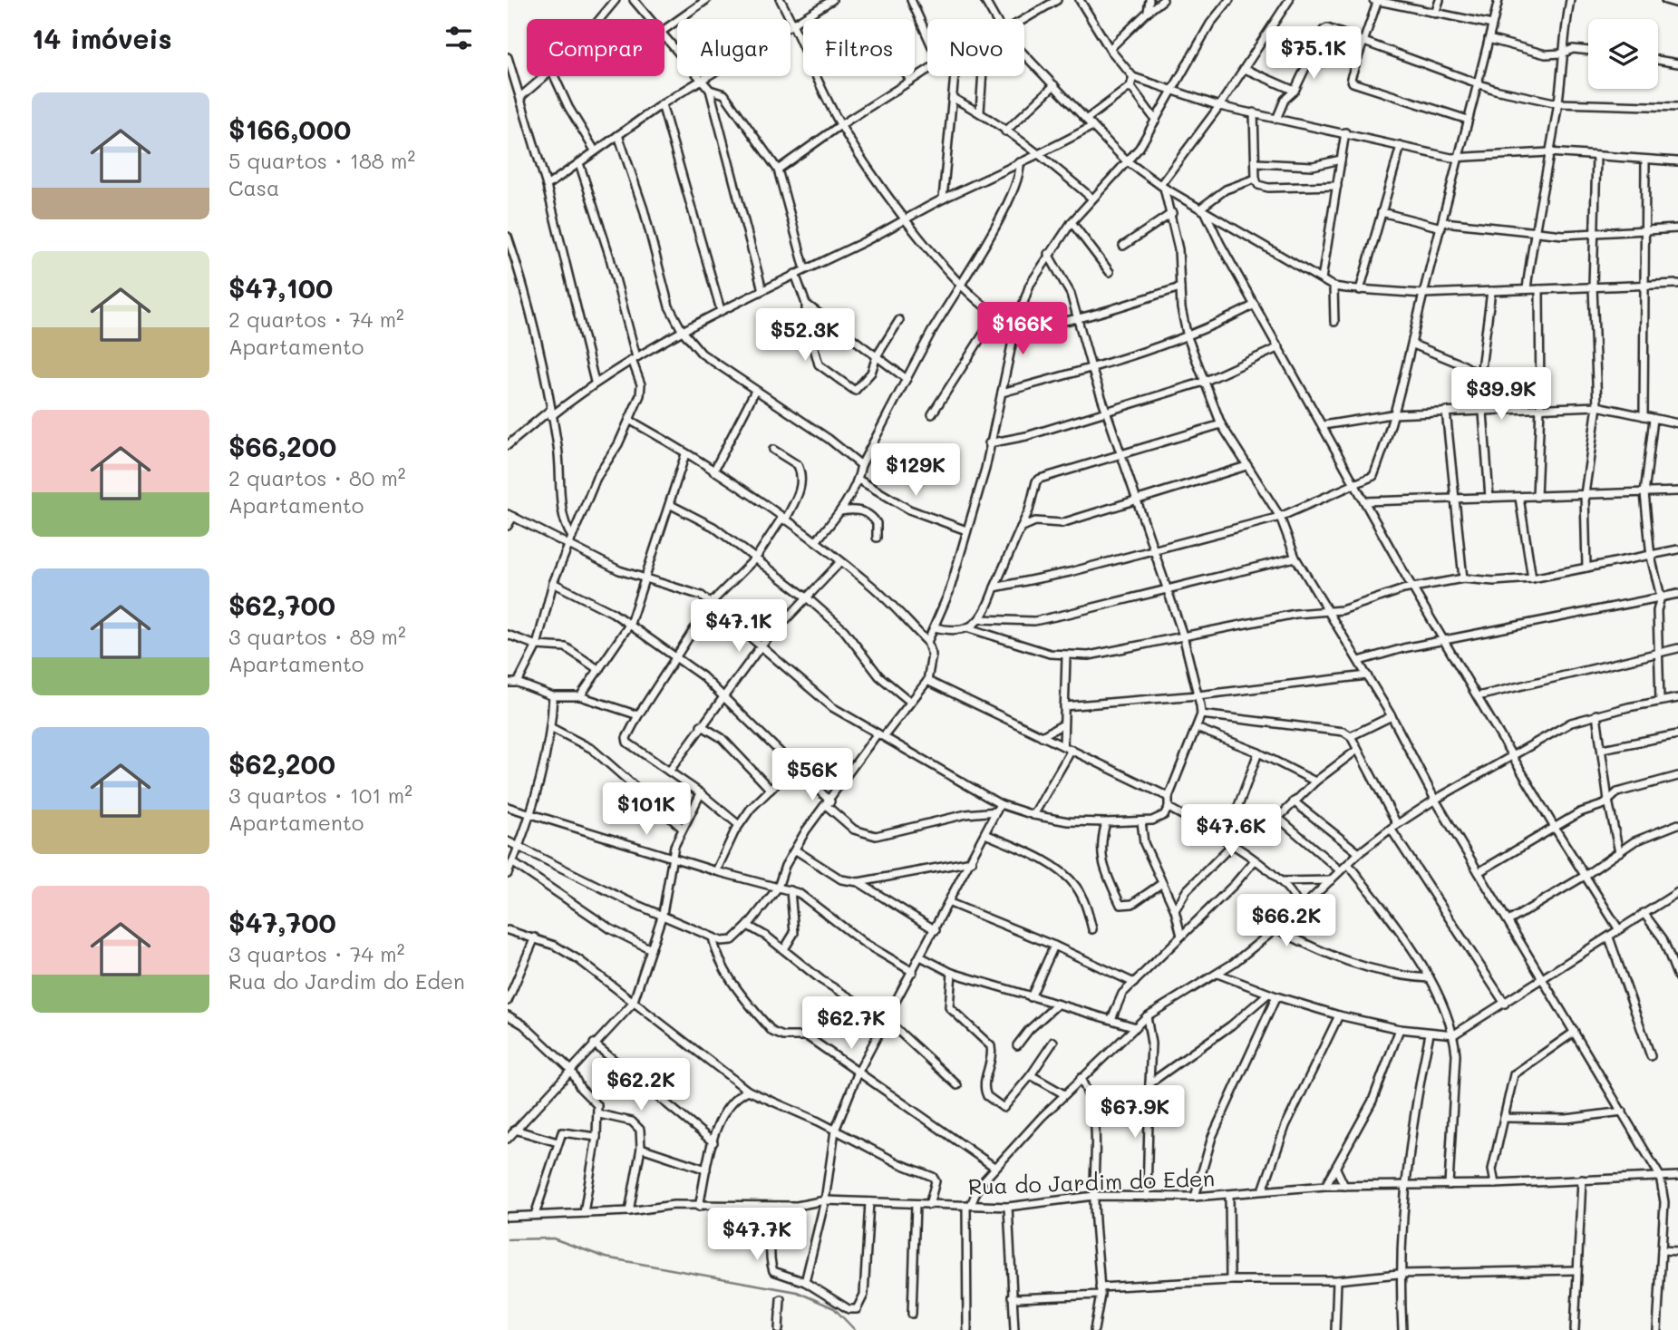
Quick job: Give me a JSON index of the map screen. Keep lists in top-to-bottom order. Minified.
{"streets":{"street":["Rua do Jardim do Eden"]},"page":{"heading":"14 imóveis","chip":["Comprar","Alugar","Filtros","Novo"],"price":["$75.1K","$166K","$52.3K","$39.9K","$129K","$47.1K","$56K","$101K","$47.6K","$66.2K","$62.7K","$62.2K","$67.9K","$47.7K"],"list":[{"name":"$166,000","note":"5 quartos · 188 m² · Casa"},{"name":"$47,100","note":"2 quartos · 74 m² · Apartamento"},{"name":"$66,200","note":"2 quartos · 80 m² · Apartamento"},{"name":"$62,700","note":"3 quartos · 89 m² · Apartamento"},{"name":"$62,200","note":"3 quartos · 101 m² · Apartamento"},{"name":"$47,700","note":"3 quartos · 74 m² · Rua do Jardim do Eden"}]}}
